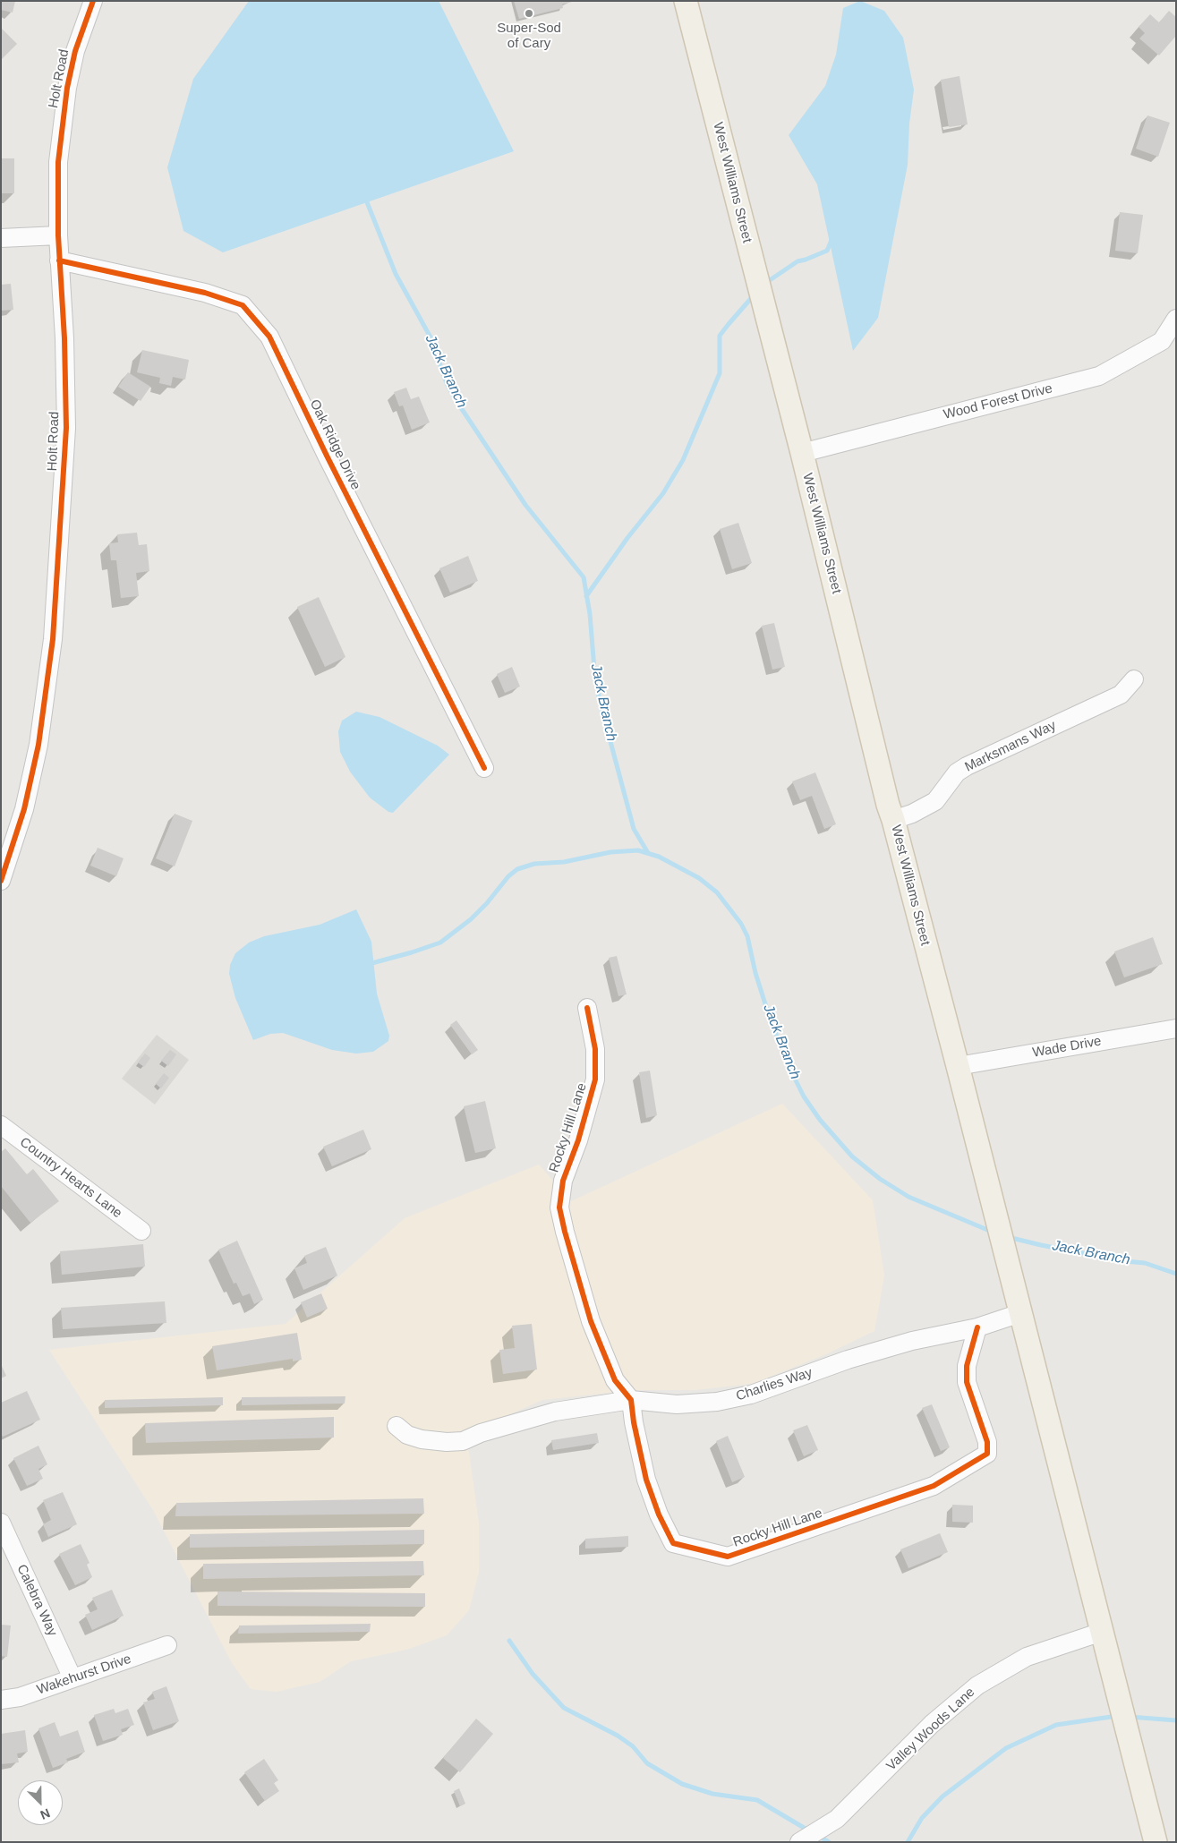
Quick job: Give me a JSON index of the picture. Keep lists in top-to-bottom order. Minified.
{"streets":{"main road":["West Williams Street"],"street":["Holt Road","Wood Forest Drive","Oak Ridge Drive","Marksmans Way","Wade Drive","Rocky Hill Lane","Country Hearts Lane","Charlies Way","Calebra Way","Wakehurst Drive","Valley Woods Lane"]},"crossings":[["Holt Road","Oak Ridge Drive"],["West Williams Street","Wood Forest Drive"],["West Williams Street","Marksmans Way"],["West Williams Street","Wade Drive"],["West Williams Street","Charlies Way"],["West Williams Street","Valley Woods Lane"],["Rocky Hill Lane","Charlies Way"],["Calebra Way","Wakehurst Drive"]],"water":["Jack Branch"],"places":["Super-Sod of Cary"],"north":"bottom right"}
